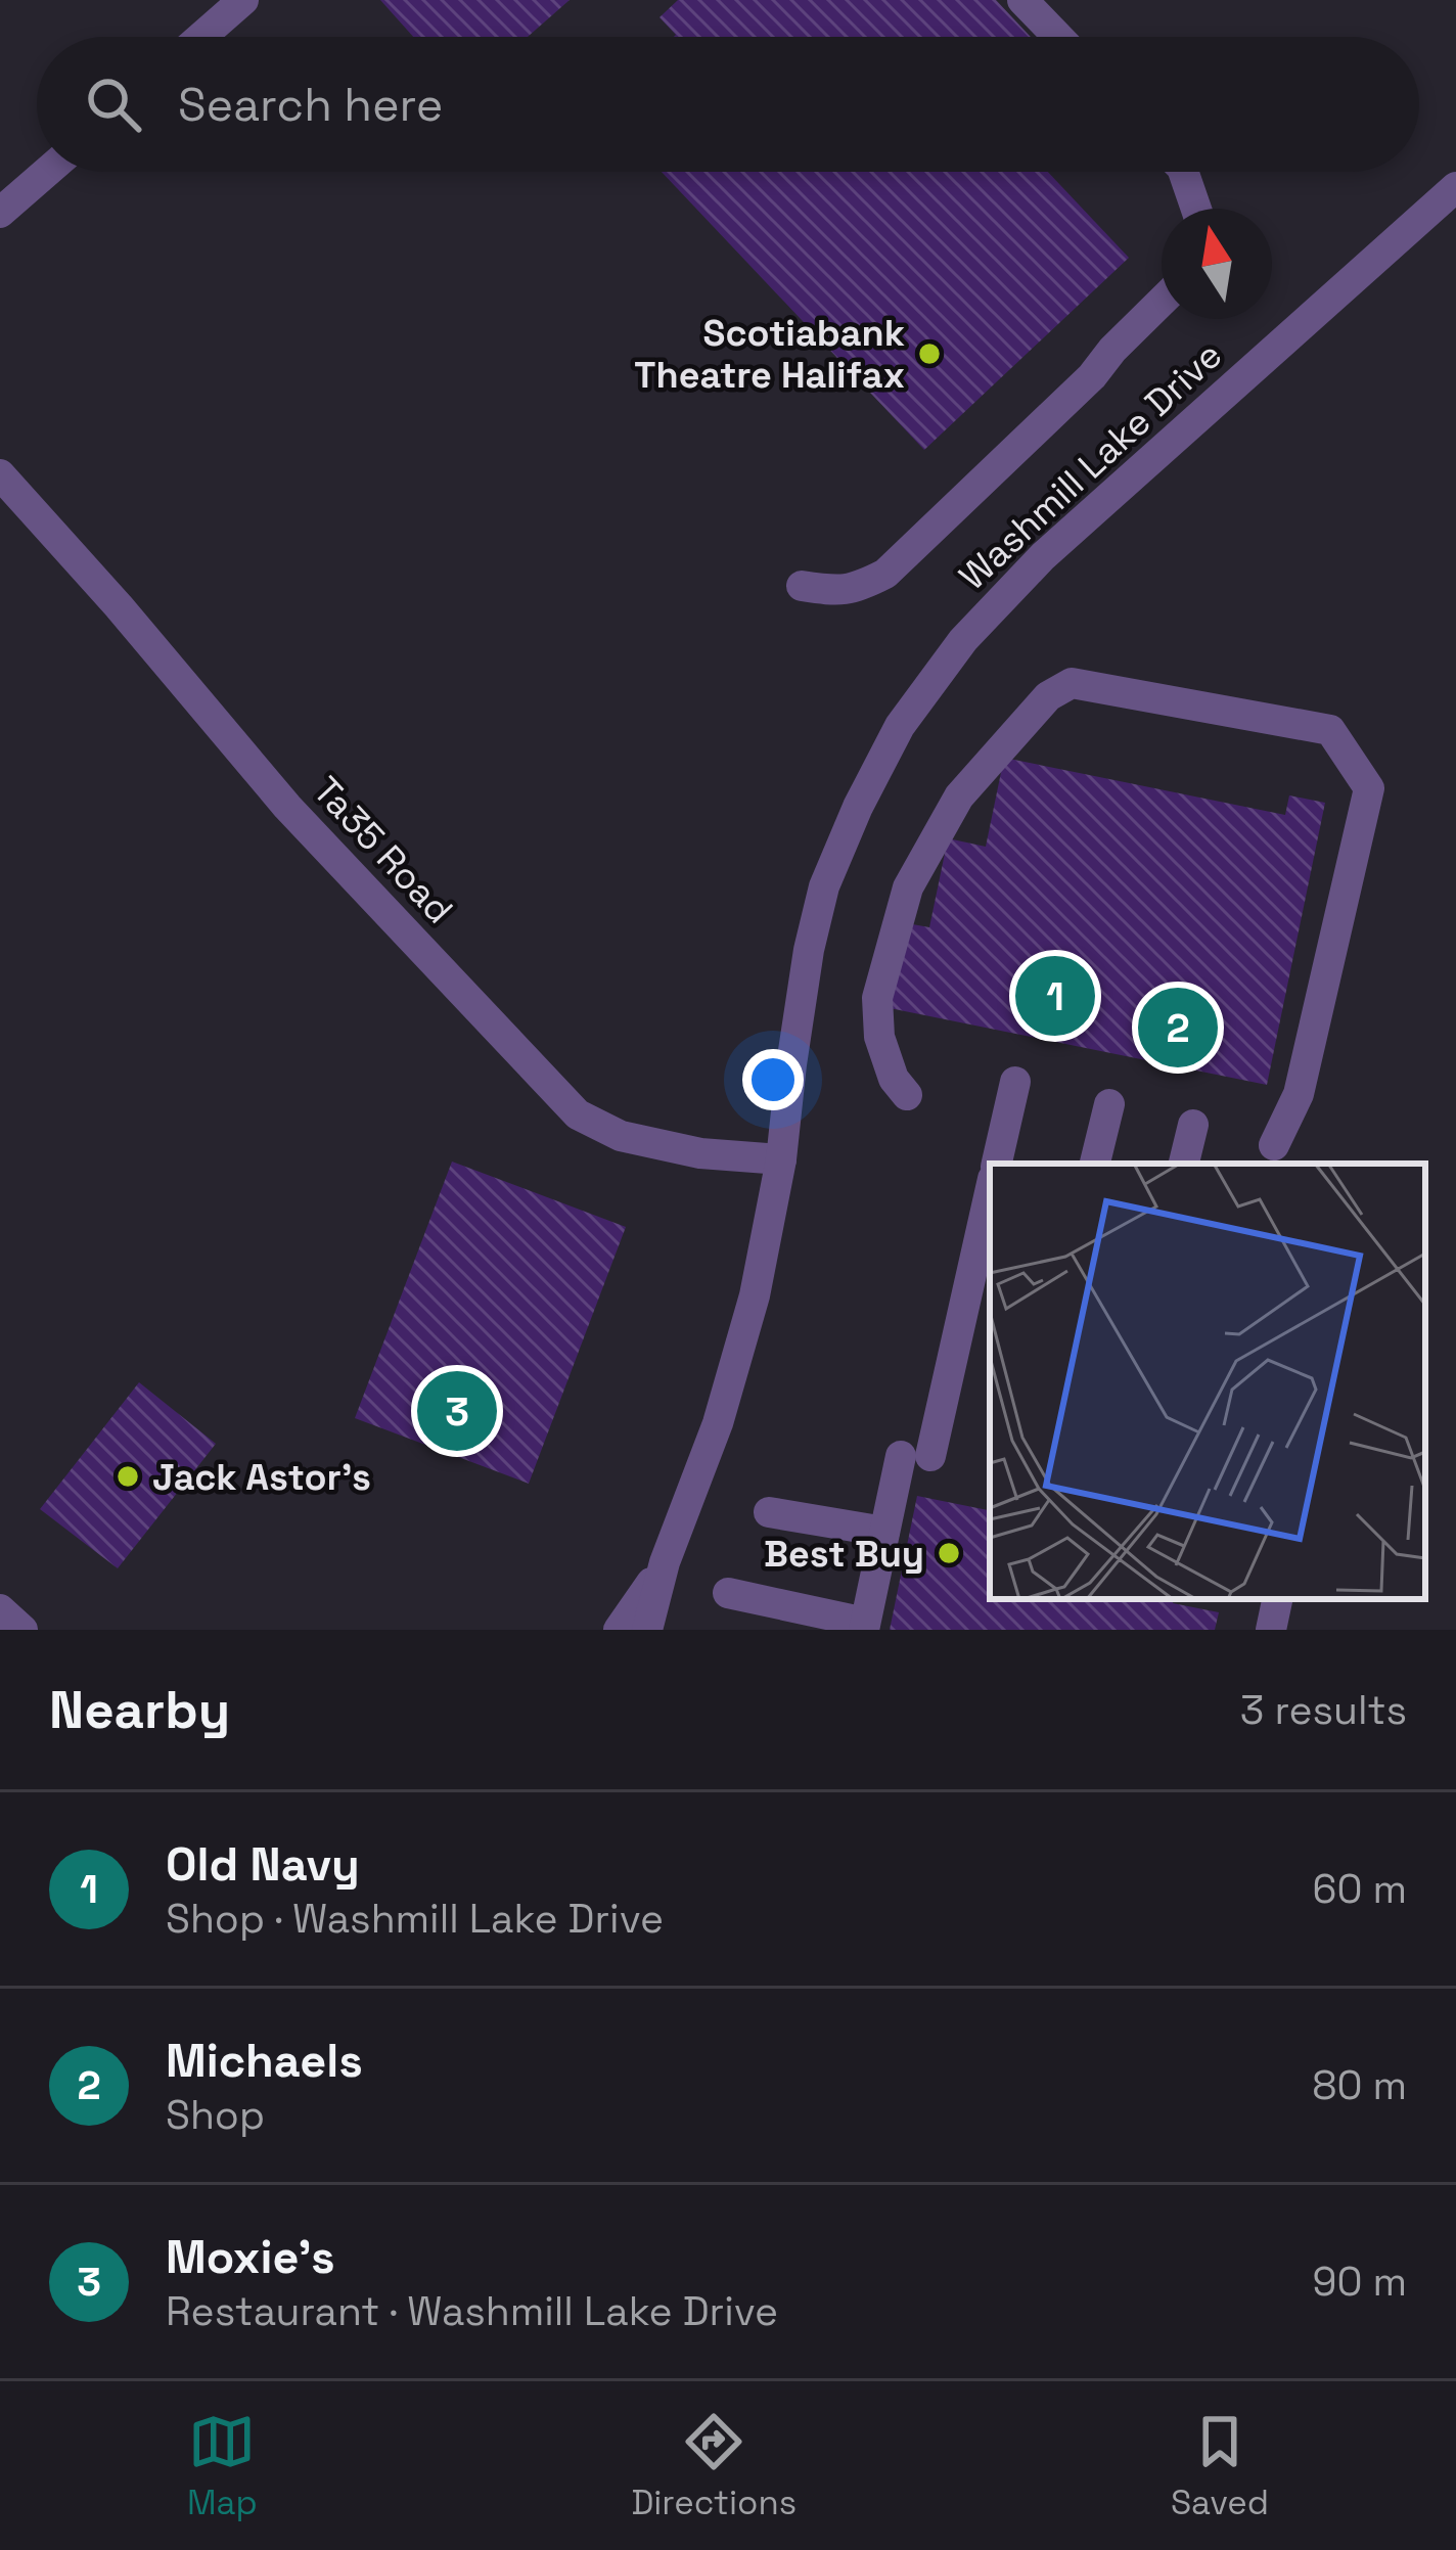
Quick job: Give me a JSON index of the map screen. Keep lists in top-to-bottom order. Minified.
{"streets":{"street":["Washmill Lake Drive","Ta35 Road"]},"crossings":[["Washmill Lake Drive","Ta35 Road"]],"places":["Scotiabank Theatre Halifax","Jack Astor's","Best Buy"],"north":"top","page":{"search":"Search here","pins":["1","2","3"],"heading":["Nearby","3 results"],"list":[{"mark":"1","name":"Old Navy","note":"Shop · Washmill Lake Drive","value":"60 m"},{"mark":"2","name":"Michaels","note":"Shop","value":"80 m"},{"mark":"3","name":"Moxie's","note":"Restaurant · Washmill Lake Drive","value":"90 m"}],"nav":["Map","Directions","Saved"]}}
